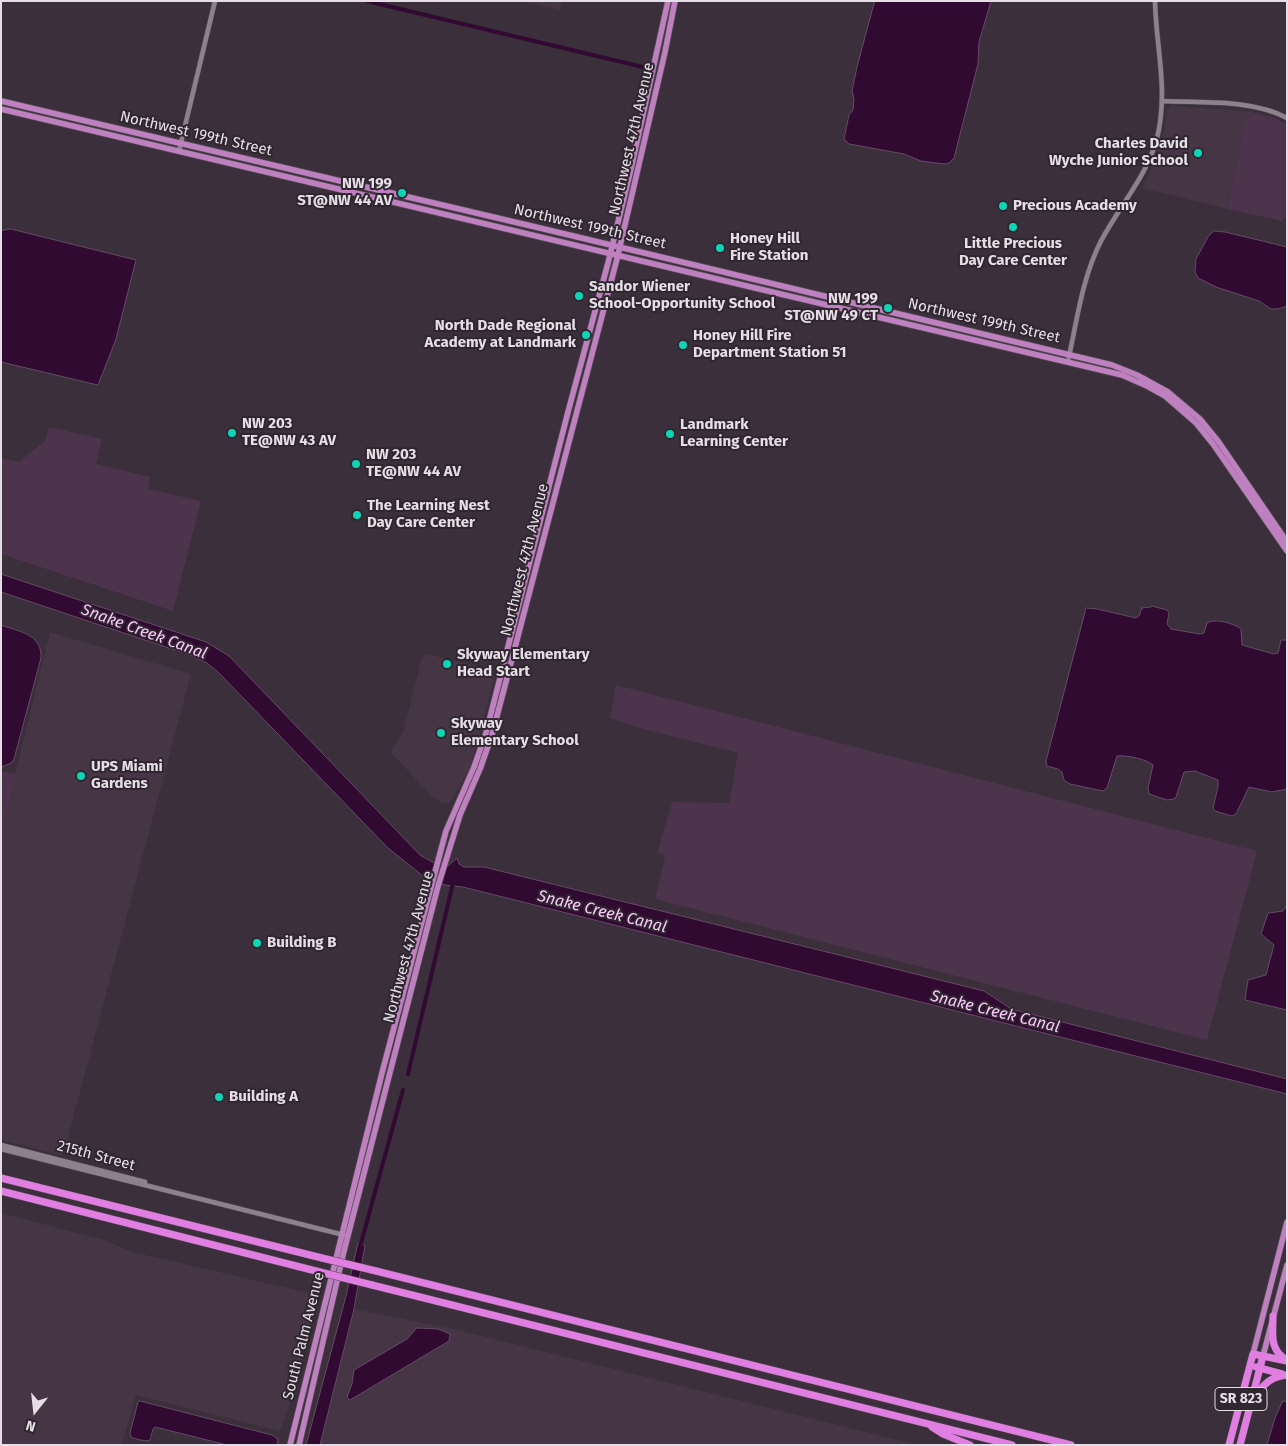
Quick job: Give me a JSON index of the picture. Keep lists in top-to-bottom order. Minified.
{"streets":{"highway":["SR 823"],"main road":["Northwest 199th Street","Northwest 47th Avenue","South Palm Avenue"],"street":["215th Street"]},"crossings":[["Northwest 199th Street","Northwest 47th Avenue"],["Northwest 47th Avenue","215th Street"],["Northwest 47th Avenue","South Palm Avenue"],["215th Street","South Palm Avenue"]],"water":["Snake Creek Canal"],"places":["Charles David Wyche Junior School","NW 199 ST@NW 44 AV","Precious Academy","Little Precious Day Care Center","Honey Hill Fire Station","Sandor Wiener School-Opportunity School","NW 199 ST@NW 49 CT","North Dade Regional Academy at Landmark","Honey Hill Fire Department Station 51","NW 203 TE@NW 43 AV","Landmark Learning Center","NW 203 TE@NW 44 AV","The Learning Nest Day Care Center","Skyway Elementary Head Start","Skyway Elementary School","UPS Miami Gardens","Building B","Building A"],"north":"bottom"}
